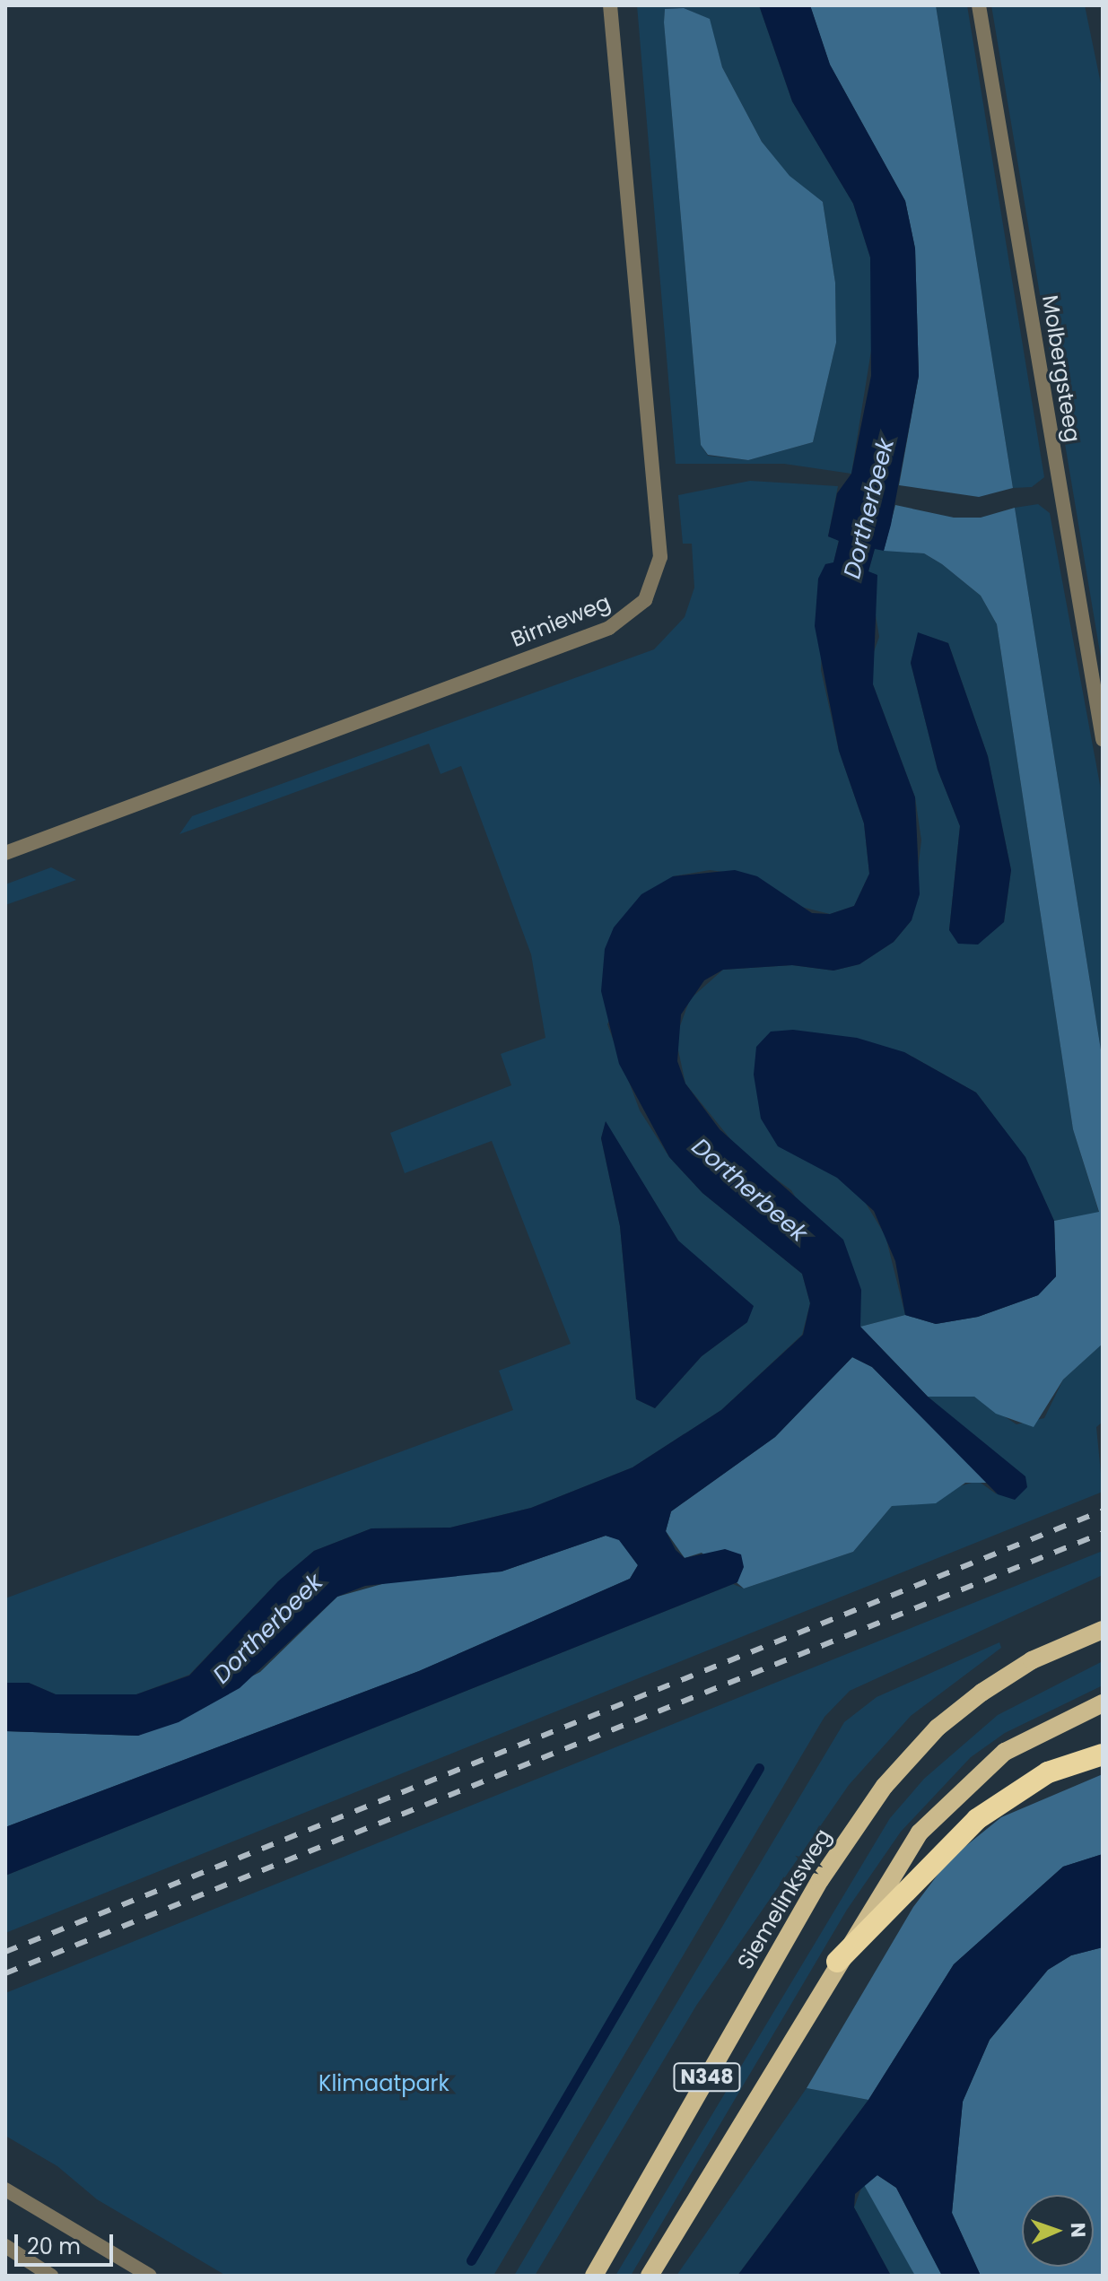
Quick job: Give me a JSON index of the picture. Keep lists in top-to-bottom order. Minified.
{"streets":{"highway":["N348"],"main road":["Siemelinksweg"],"street":["Molbergsteeg","Birnieweg"]},"water":["Dortherbeek"],"parks":["Klimaatpark"],"scale_bar":"20 m","north":"right"}
